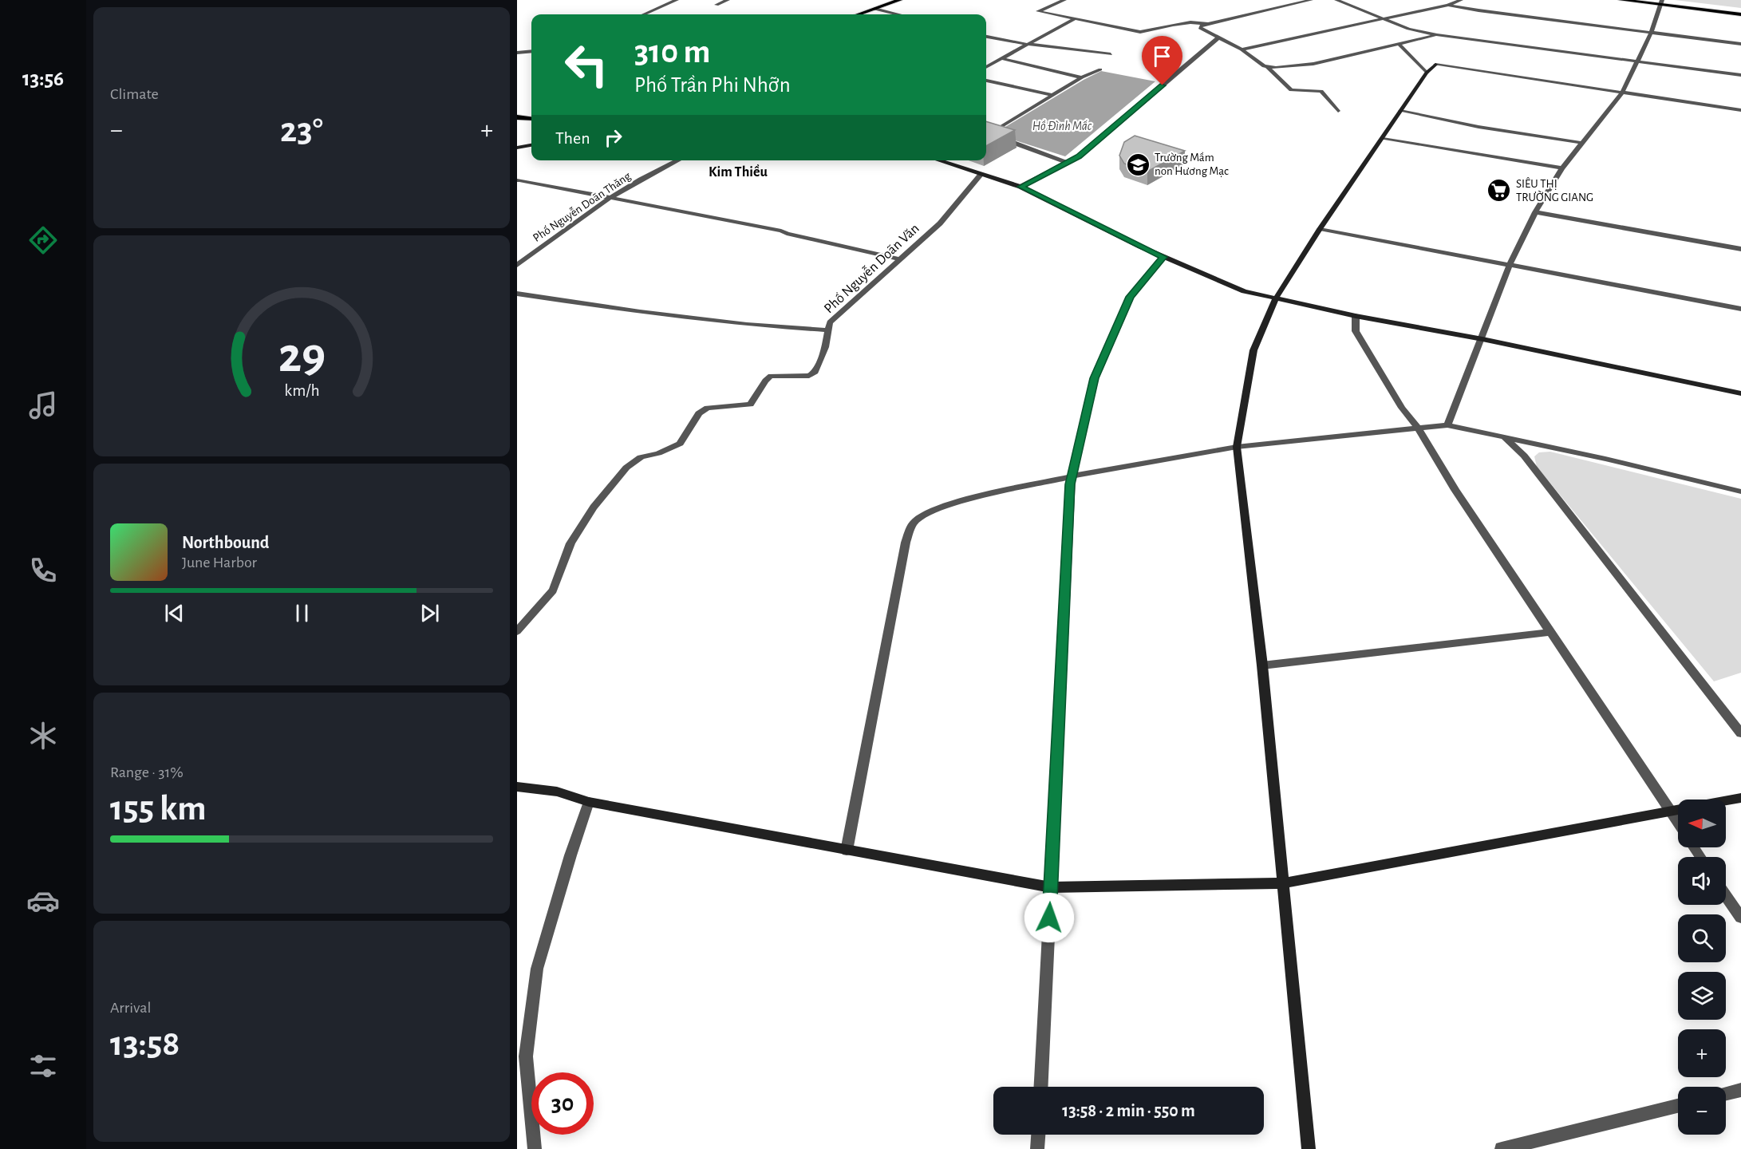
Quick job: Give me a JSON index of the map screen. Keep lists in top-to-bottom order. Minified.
{"streets":{"street":["Phố Nguyễn Doãn Thăng","Phố Nguyễn Doãn Văn"]},"districts":["Kim Thiều"],"water":["Hồ Đình Mấc"],"places":{"school or university":["Trường Mầm non Hương Mạc"],"supermarket":["SIÊU THỊ TRƯỜNG GIANG"]},"north":"left","page":{"tabs":"13:56","tile":["Climate",["Range · 31%","155 km"],["Arrival","13:58"]],"turn":["310 m","Phố Trần Phi Nhỡn"],"heat":["−","23°","+"],"then":"Then","song":["Northbound","June Harbor"],"map_buttons":["+","−"],"limit":"30","trip":"13:58 · 2 min · 550 m","gauge":["29","km/h"]}}
